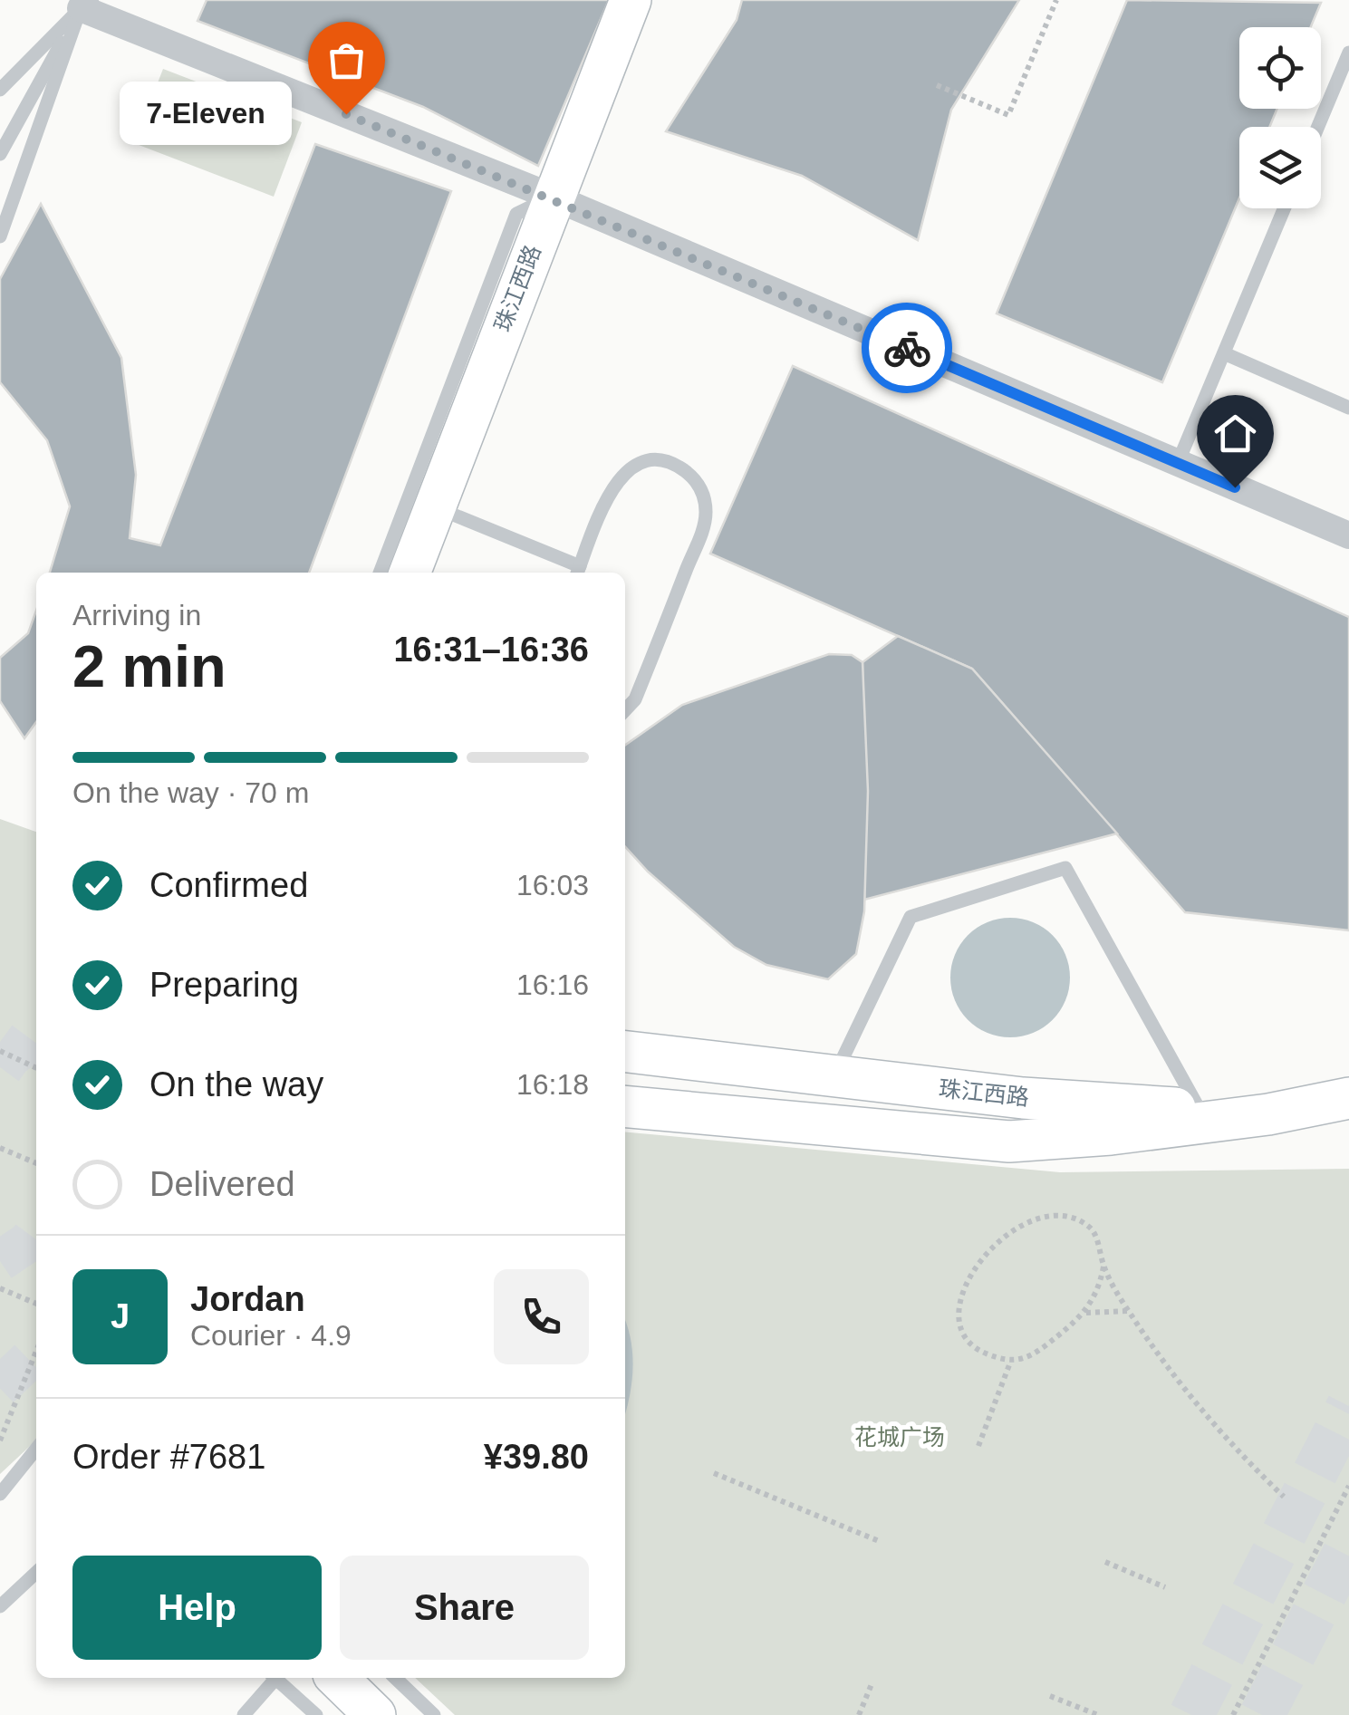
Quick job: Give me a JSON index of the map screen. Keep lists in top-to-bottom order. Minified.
{"streets":{"main road":["珠江西路"]},"parks":["花城广场"],"places":["7-Eleven"],"page":{"bubble":"7-Eleven","heading":["2 min","Arriving in","16:31–16:36"],"panel":["Jordan","Courier · 4.9","Order #7681","¥39.80"],"bar":"On the way · 70 m","list":[["Confirmed","16:03"],["Preparing","16:16"],["On the way","16:18"],"Delivered"],"round":"J","buttons":["Help","Share"]}}
